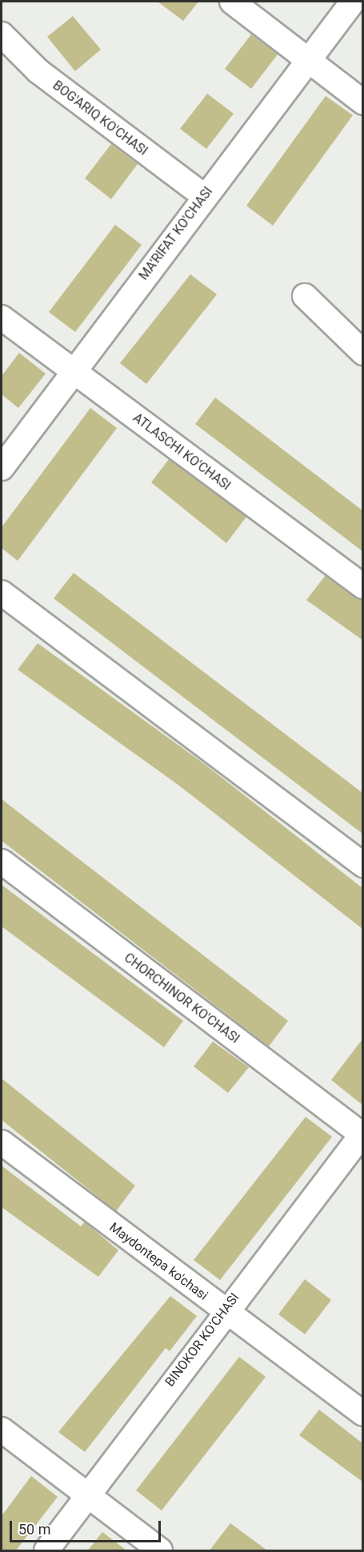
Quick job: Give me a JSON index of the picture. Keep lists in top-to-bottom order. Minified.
{"streets":{"street":["BOG'ARIQ KO'CHASI","MA'RIFAT KO'CHASI","ATLASCHI KO'CHASI","CHORCHINOR KO'CHASI","Maydontepa ko'chasi","BINOKOR KO'CHASI"]},"crossings":[["BOG'ARIQ KO'CHASI","MA'RIFAT KO'CHASI"],["MA'RIFAT KO'CHASI","ATLASCHI KO'CHASI"],["CHORCHINOR KO'CHASI","BINOKOR KO'CHASI"],["Maydontepa ko'chasi","BINOKOR KO'CHASI"]],"scale_bar":"50 m"}
